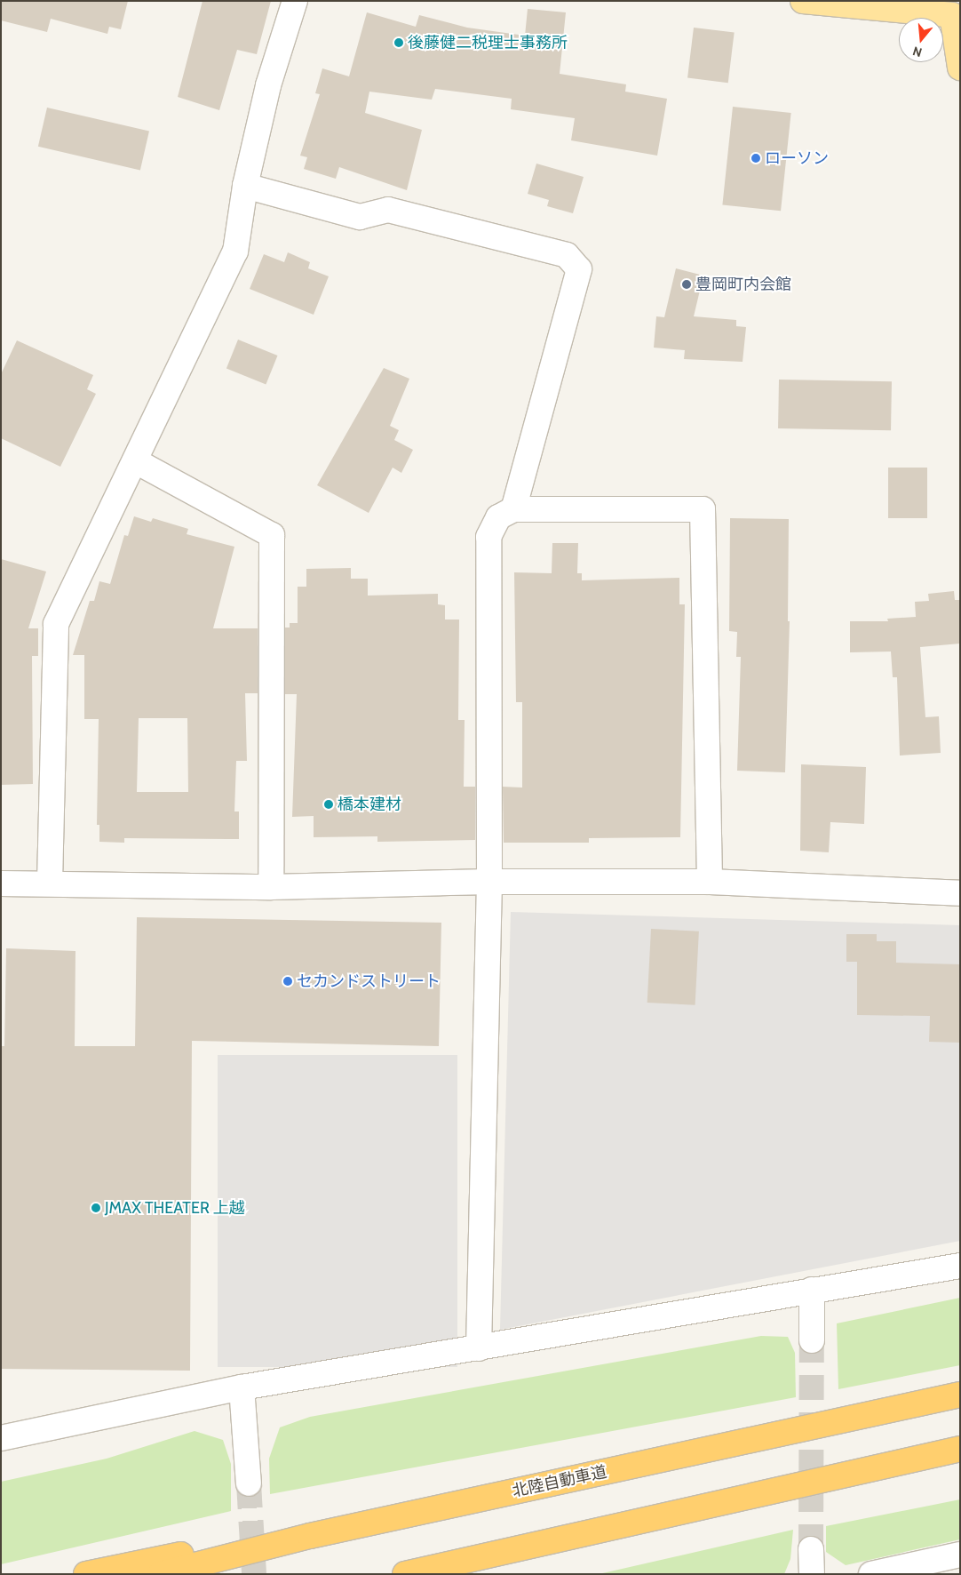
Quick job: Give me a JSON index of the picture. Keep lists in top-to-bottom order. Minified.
{"streets":{"highway":["北陸自動車道"]},"places":["後藤健二税理士事務所","ローソン","豊岡町内会館","橋本建材","セカンドストリート","JMAX THEATER 上越"],"north":"bottom"}
